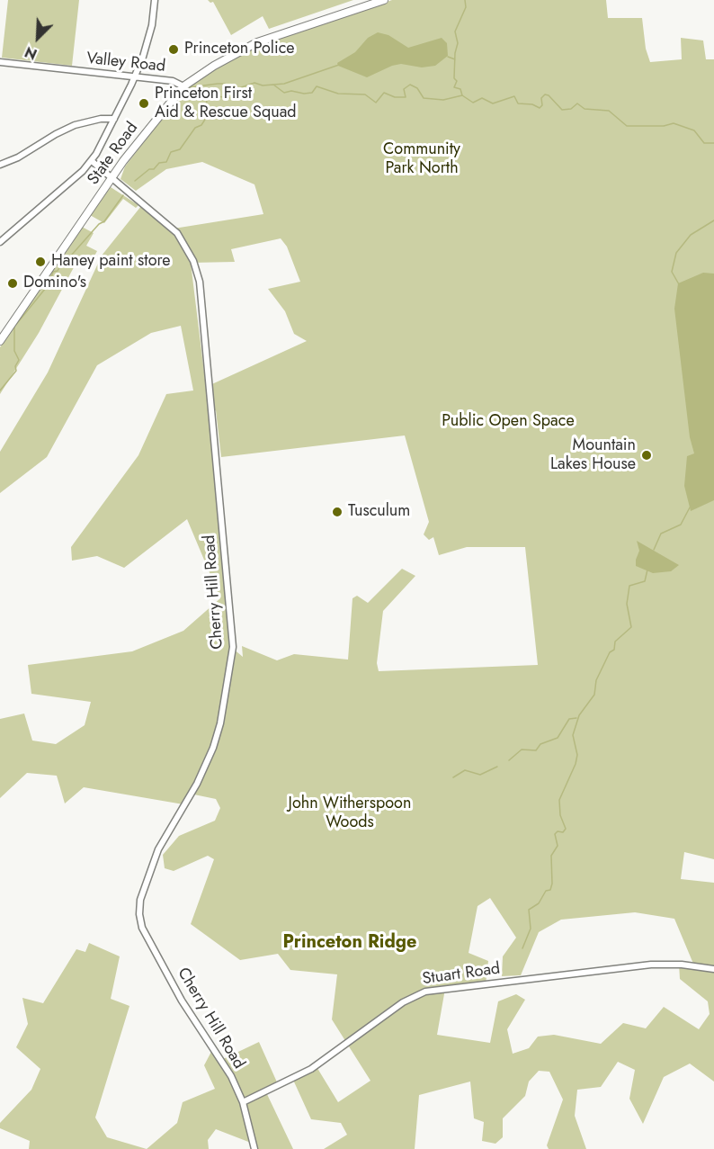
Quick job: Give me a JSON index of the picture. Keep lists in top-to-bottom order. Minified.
{"streets":{"highway":["State Road"],"street":["Valley Road","Cherry Hill Road","Stuart Road"]},"crossings":[["Valley Road","State Road"],["State Road","Cherry Hill Road"],["Cherry Hill Road","Stuart Road"]],"districts":["Princeton Ridge"],"parks":["Community Park North","Public Open Space","John Witherspoon Woods"],"places":["Princeton Police","Princeton First Aid & Rescue Squad","Haney paint store","Domino's","Mountain Lakes House","Tusculum"],"north":"bottom left"}
